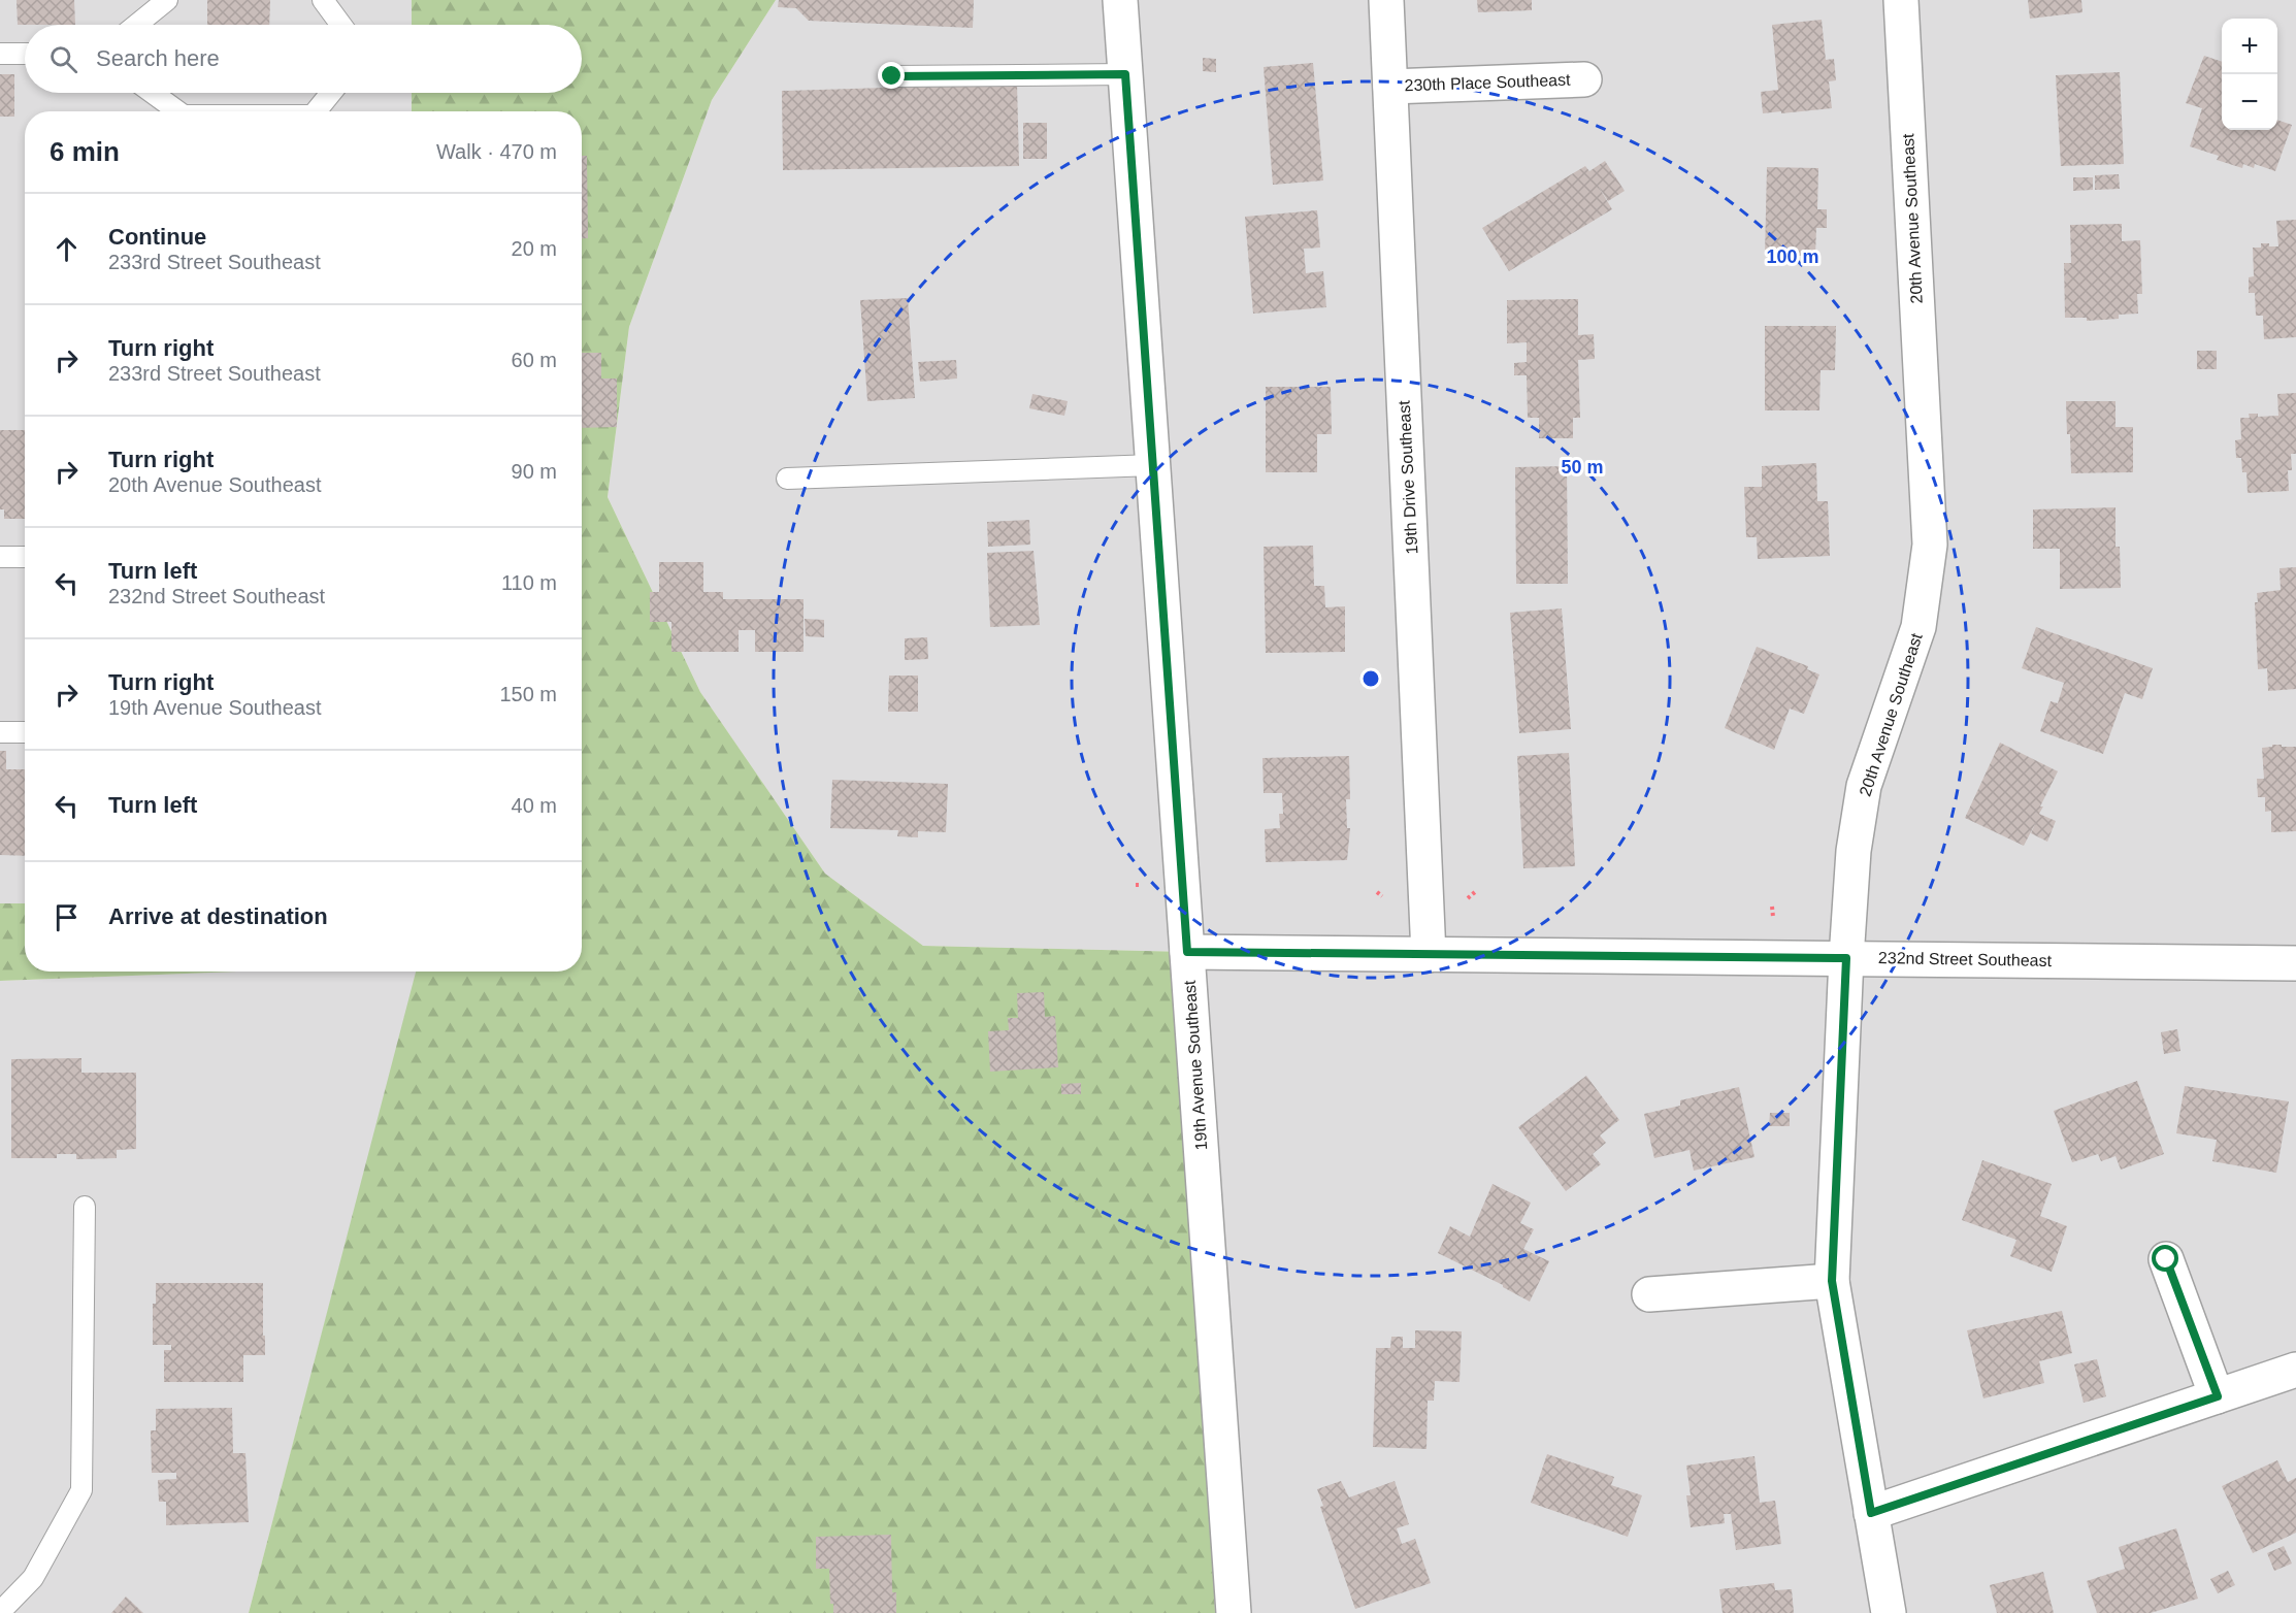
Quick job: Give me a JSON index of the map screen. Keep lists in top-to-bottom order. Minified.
{"streets":{"street":["230th Place Southeast","20th Avenue Southeast","19th Drive Southeast","232nd Street Southeast","19th Avenue Southeast"]},"crossings":[["230th Place Southeast","19th Drive Southeast"],["20th Avenue Southeast","232nd Street Southeast"],["19th Drive Southeast","232nd Street Southeast"],["232nd Street Southeast","19th Avenue Southeast"]],"page":{"map_buttons":["+","−"],"search":"Search here","heading":["6 min","Walk · 470 m"],"list":[["Continue","233rd Street Southeast","20 m"],["Turn right","233rd Street Southeast","60 m"],["Turn right","20th Avenue Southeast","90 m"],["Turn left","232nd Street Southeast","110 m"],["Turn right","19th Avenue Southeast","150 m"],["Turn left","40 m"],"Arrive at destination"]},"rings":["100 m","50 m"]}
